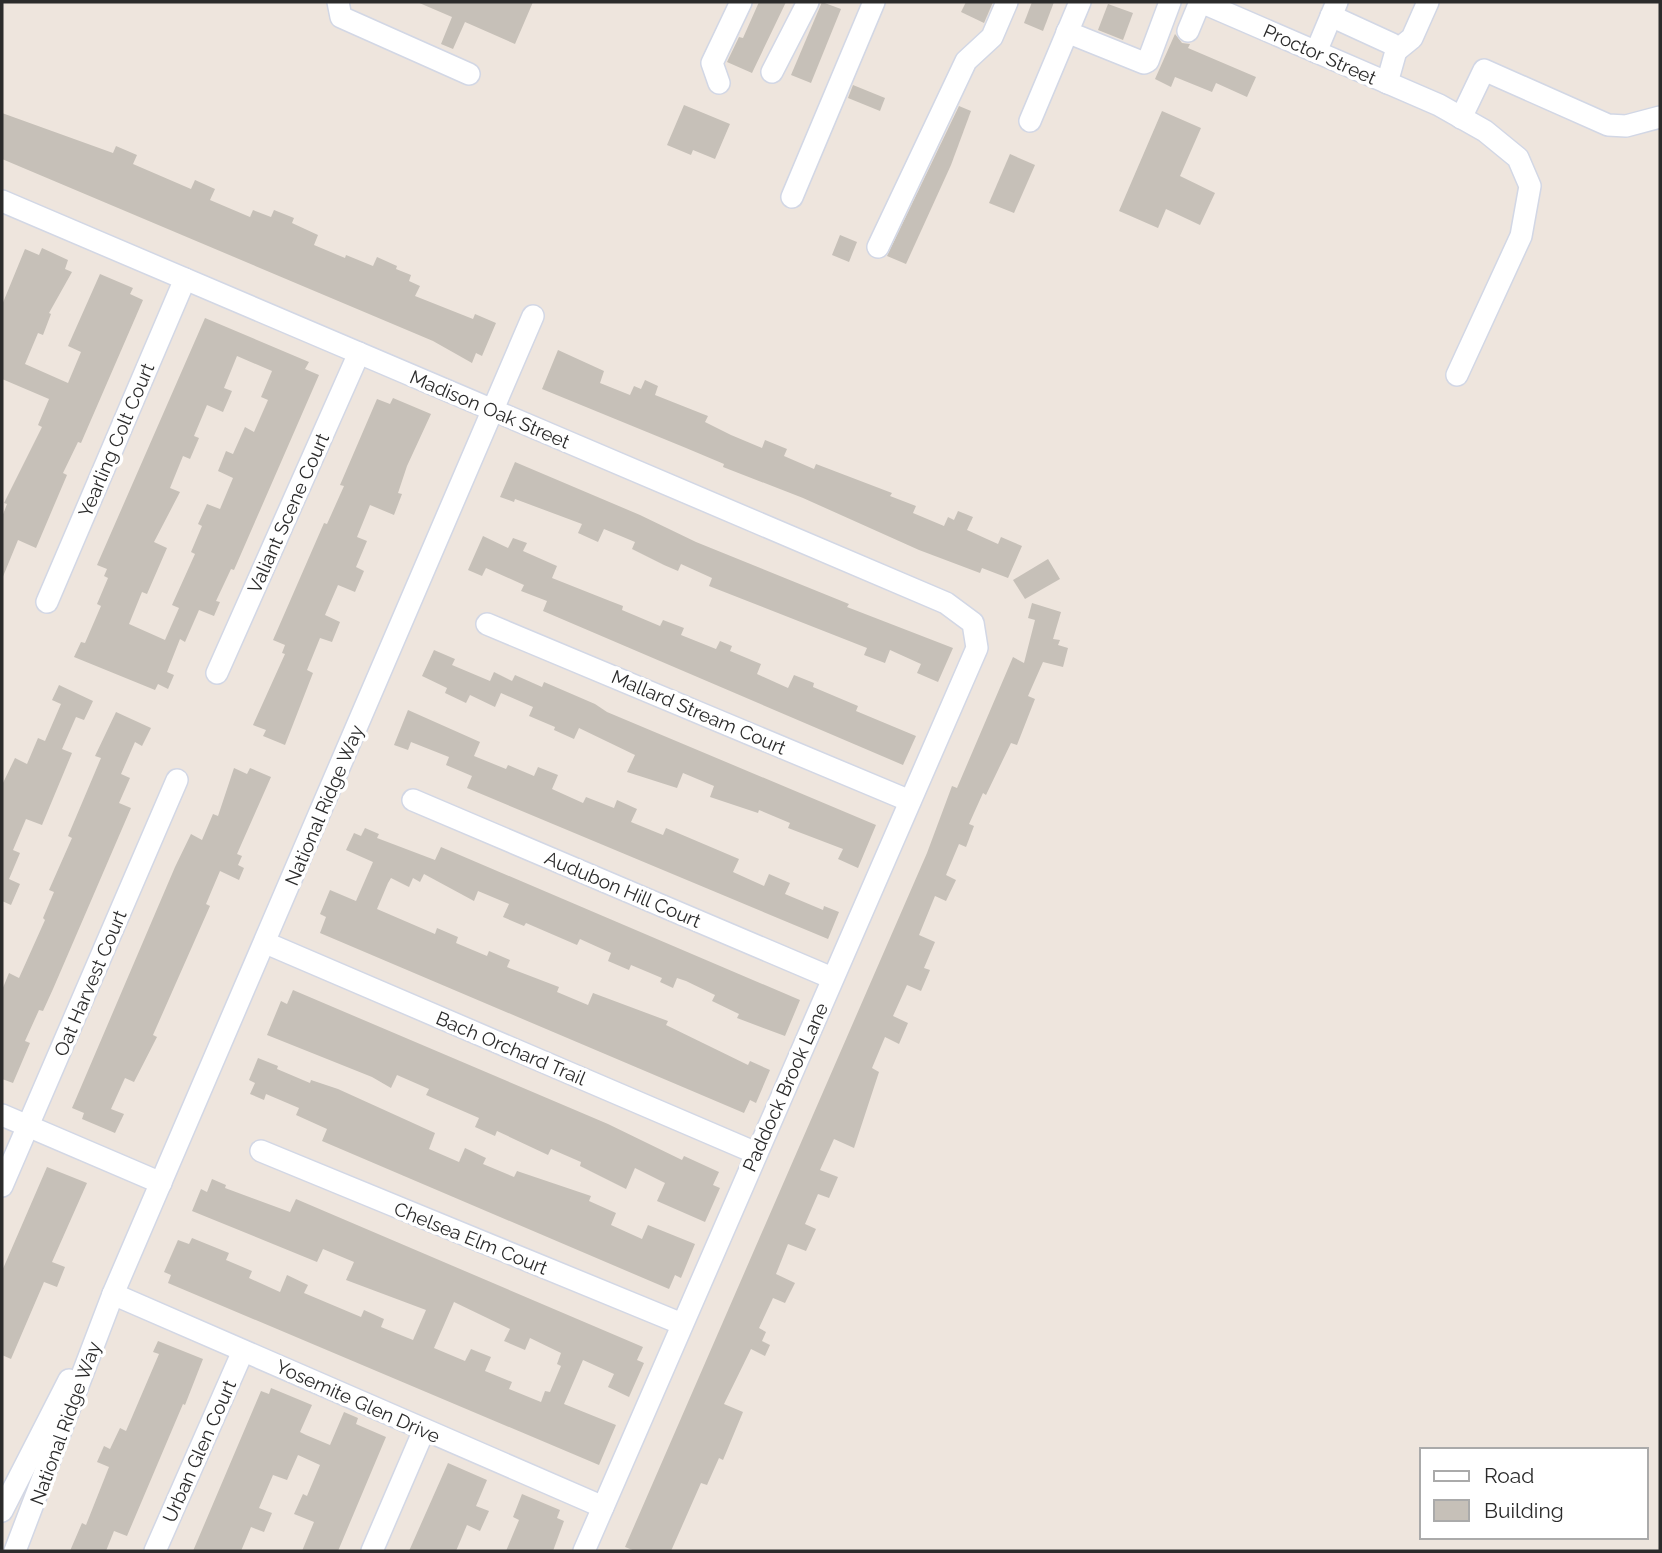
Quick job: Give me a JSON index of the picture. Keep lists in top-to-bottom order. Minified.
{"streets":{"street":["Proctor Street","Madison Oak Street","Yearling Colt Court","Valiant Scene Court","Mallard Stream Court","National Ridge Way","Audubon Hill Court","Oat Harvest Court","Bach Orchard Trail","Paddock Brook Lane","Chelsea Elm Court","Yosemite Glen Drive","Urban Glen Court"]},"crossings":[["Madison Oak Street","Yearling Colt Court"],["Madison Oak Street","Valiant Scene Court"],["Madison Oak Street","National Ridge Way"],["Madison Oak Street","Paddock Brook Lane"],["Mallard Stream Court","Paddock Brook Lane"],["National Ridge Way","Bach Orchard Trail"],["National Ridge Way","Yosemite Glen Drive"],["Audubon Hill Court","Paddock Brook Lane"],["Bach Orchard Trail","Paddock Brook Lane"],["Paddock Brook Lane","Chelsea Elm Court"],["Paddock Brook Lane","Yosemite Glen Drive"],["Yosemite Glen Drive","Urban Glen Court"]],"legend":["Road","Building"]}
